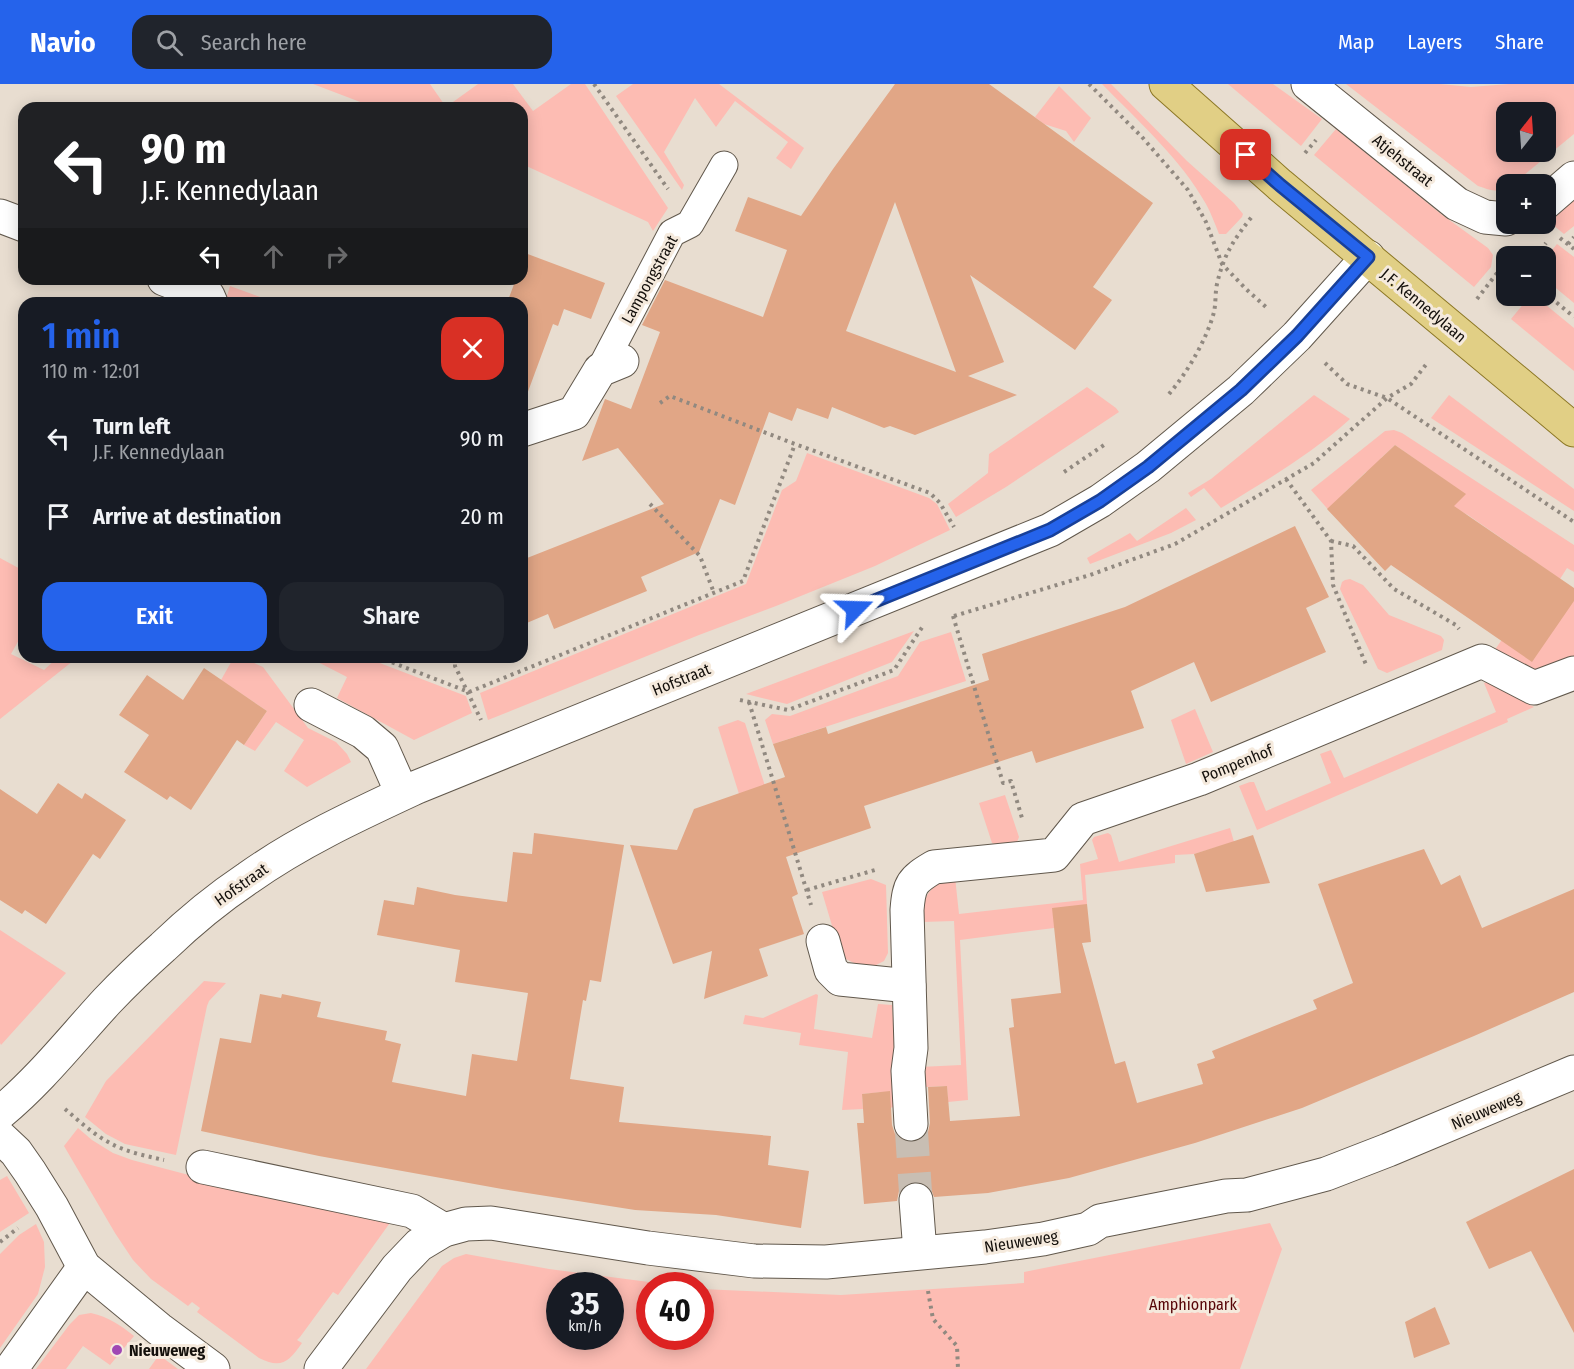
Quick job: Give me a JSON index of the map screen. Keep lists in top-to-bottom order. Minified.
{"streets":{"main road":["J.F. Kennedylaan"],"street":["Atjehstraat","Lampongstraat","Hofstraat","Pompenhof","Nieuweweg"]},"crossings":[["J.F. Kennedylaan","Hofstraat"]],"parks":["Amphionpark"],"places":["Nieuweweg"],"north":"top","page":{"header":"Navio","search":"Search here","nav":["Map","Layers","Share"],"map_buttons":["+","−"],"turn":["90 m","J.F. Kennedylaan"],"heading":["1 min","110 m · 12:01"],"list":[{"name":"Turn left","note":"J.F. Kennedylaan","value":"90 m"},{"name":"Arrive at destination","value":"20 m"}],"buttons":["Exit","Share"],"speed":"35 km/h","limit":"40"}}
